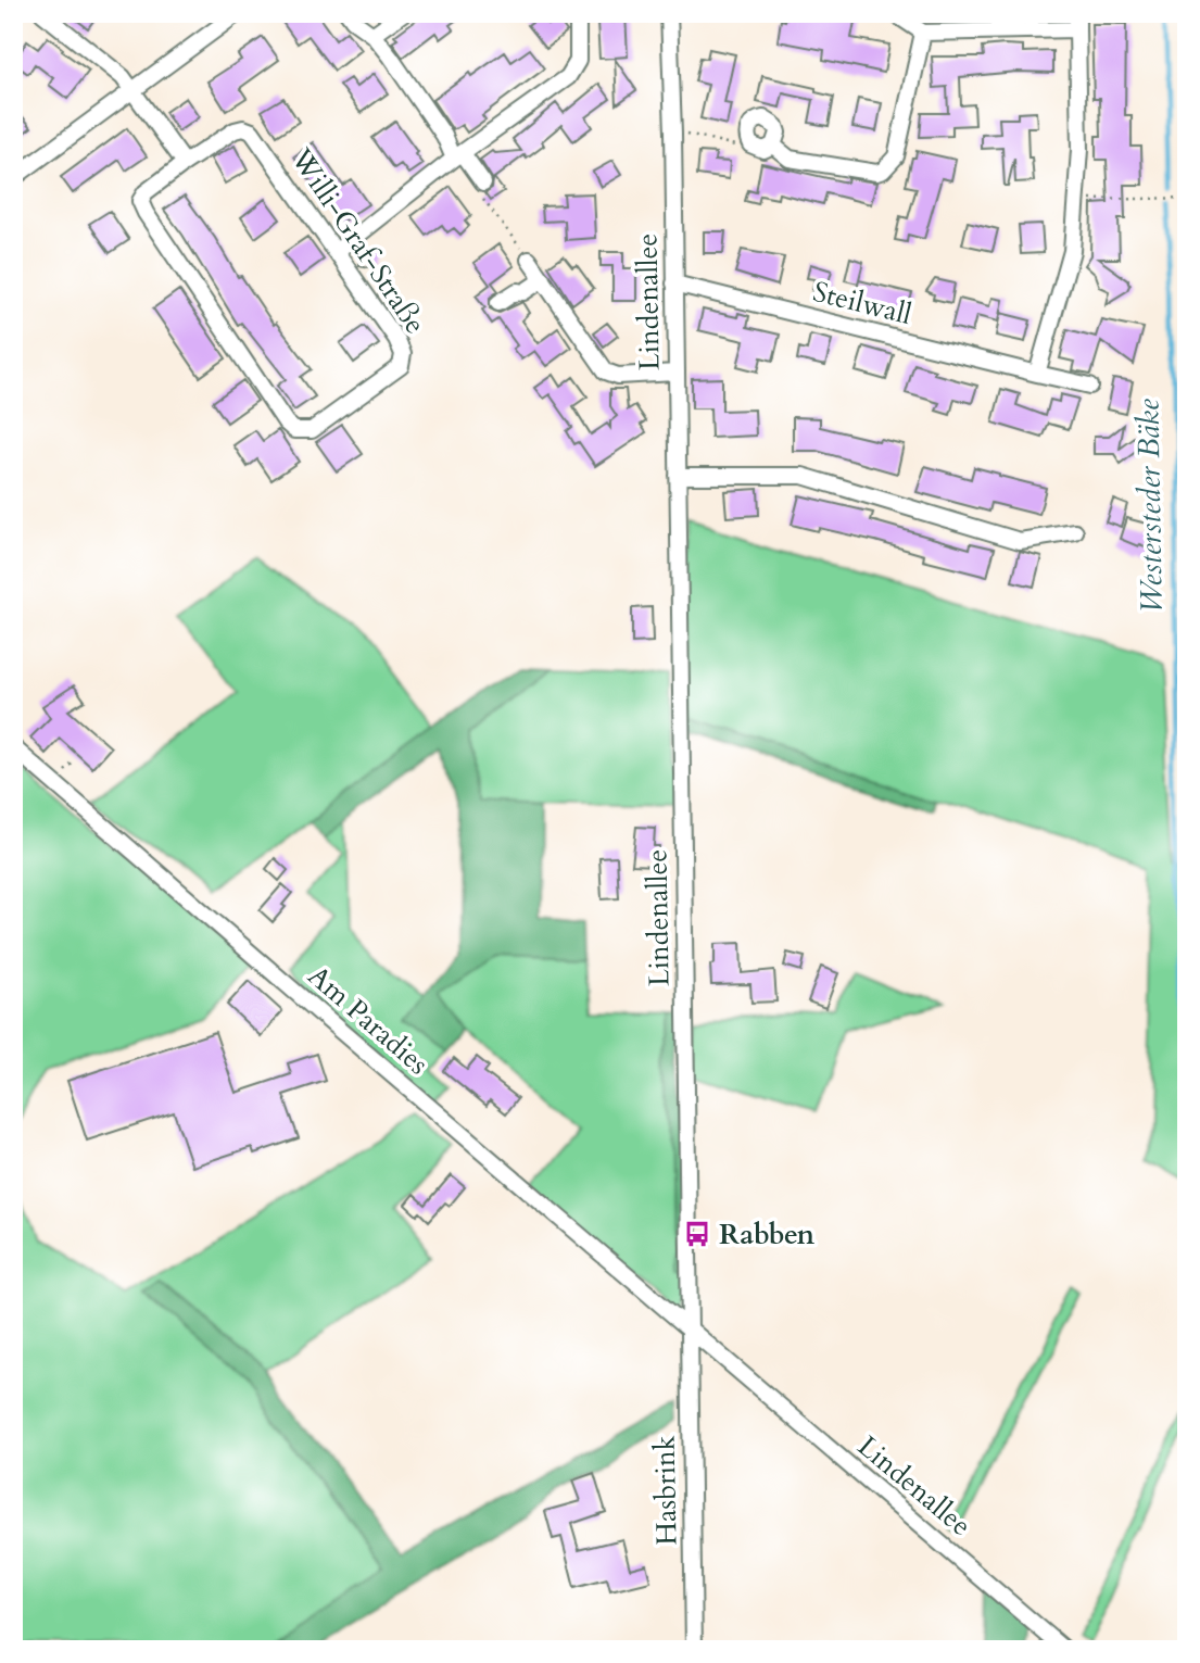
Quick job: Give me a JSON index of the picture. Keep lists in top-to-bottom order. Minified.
{"streets":{"street":["Willi-Graf-Straße","Lindenallee","Steilwall","Am Paradies","Hasbrink"]},"crossings":[["Lindenallee","Steilwall"],["Lindenallee","Am Paradies"],["Lindenallee","Hasbrink"],["Am Paradies","Hasbrink"]],"water":["Westersteder Bäke"],"places":{"bus stop":["Rabben"]}}
